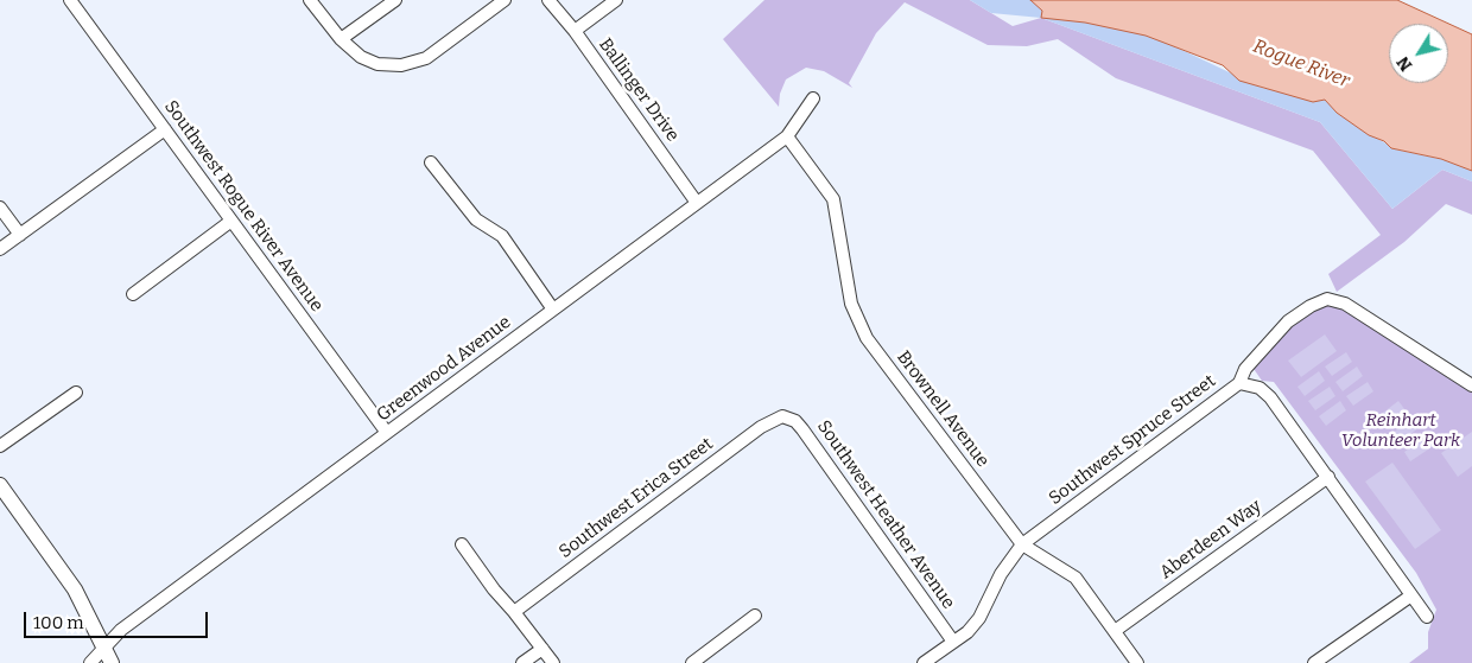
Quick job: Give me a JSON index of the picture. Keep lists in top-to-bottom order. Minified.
{"streets":{"street":["Ballinger Drive","Southwest Rogue River Avenue","Greenwood Avenue","Brownell Avenue","Southwest Spruce Street","Southwest Erica Street","Southwest Heather Avenue","Aberdeen Way"]},"crossings":[["Ballinger Drive","Greenwood Avenue"],["Southwest Rogue River Avenue","Greenwood Avenue"],["Greenwood Avenue","Brownell Avenue"],["Brownell Avenue","Southwest Spruce Street"],["Brownell Avenue","Aberdeen Way"],["Southwest Spruce Street","Southwest Heather Avenue"],["Southwest Erica Street","Southwest Heather Avenue"]],"water":["Rogue River"],"parks":["Reinhart Volunteer Park"],"scale_bar":"100 m","north":"bottom left"}
